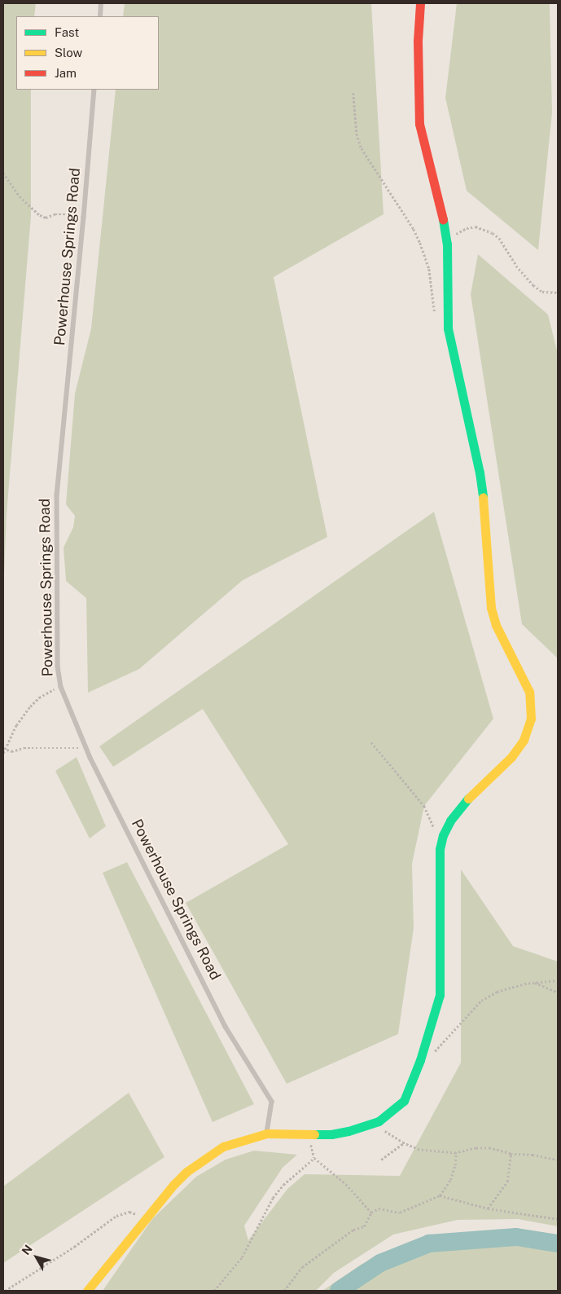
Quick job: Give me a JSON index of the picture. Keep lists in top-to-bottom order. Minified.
{"streets":{"lane":["Powerhouse Springs Road"]},"legend":["Fast","Slow","Jam"],"north":"top left"}
